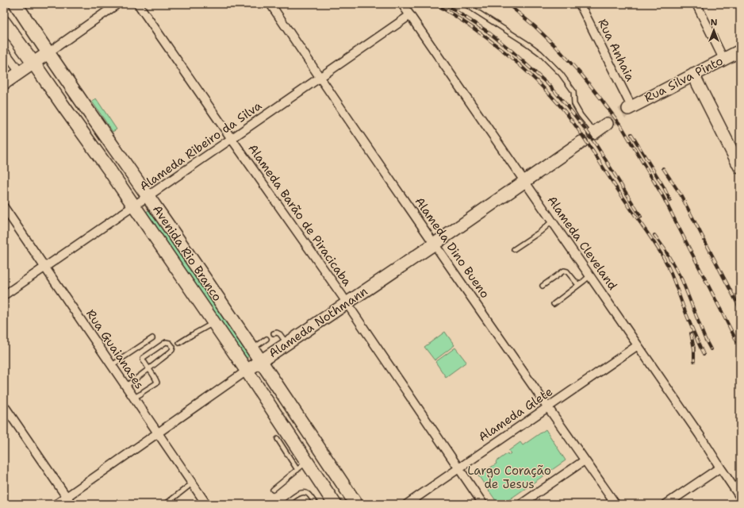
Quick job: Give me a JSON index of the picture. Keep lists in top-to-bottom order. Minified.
{"streets":{"main road":["Avenida Rio Branco"],"street":["Rua Anhaia","Rua Silva Pinto","Alameda Ribeiro da Silva","Alameda Barão de Piracicaba","Alameda Cleveland","Alameda Dino Bueno","Alameda Nothmann","Rua Guaianases","Alameda Glete"]},"crossings":[["Rua Anhaia","Rua Silva Pinto"],["Alameda Ribeiro da Silva","Alameda Barão de Piracicaba"],["Alameda Ribeiro da Silva","Alameda Cleveland"],["Alameda Ribeiro da Silva","Alameda Dino Bueno"],["Alameda Ribeiro da Silva","Avenida Rio Branco"],["Alameda Ribeiro da Silva","Rua Guaianases"],["Alameda Barão de Piracicaba","Alameda Nothmann"],["Alameda Barão de Piracicaba","Alameda Glete"],["Alameda Cleveland","Alameda Nothmann"],["Alameda Cleveland","Alameda Glete"],["Alameda Dino Bueno","Alameda Nothmann"],["Alameda Dino Bueno","Alameda Glete"],["Avenida Rio Branco","Alameda Nothmann"],["Alameda Nothmann","Rua Guaianases"]],"parks":["Largo Coração de Jesus"],"north":"top"}
